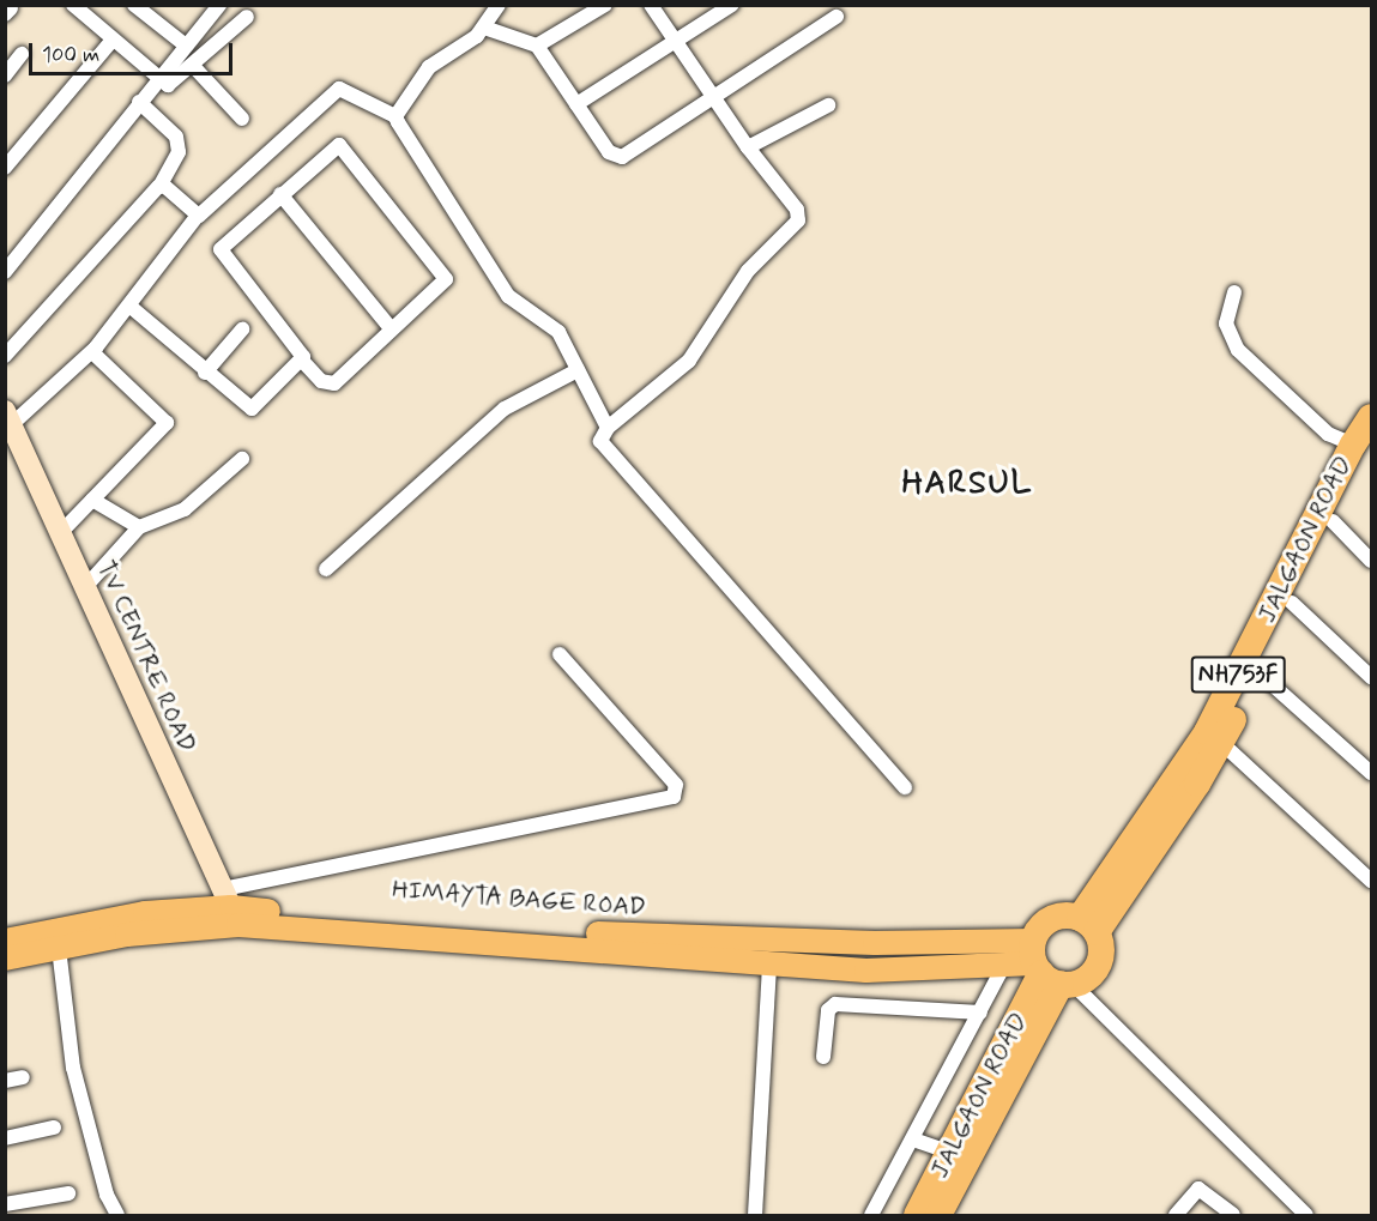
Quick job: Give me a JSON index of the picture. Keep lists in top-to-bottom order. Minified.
{"streets":{"highway":["JALGAON ROAD","NH753F"],"main road":["TV CENTRE ROAD","HIMAYTA BAGE ROAD"]},"crossings":[["JALGAON ROAD","HIMAYTA BAGE ROAD"],["TV CENTRE ROAD","HIMAYTA BAGE ROAD"]],"districts":["HARSUL"],"scale_bar":"100 m"}
